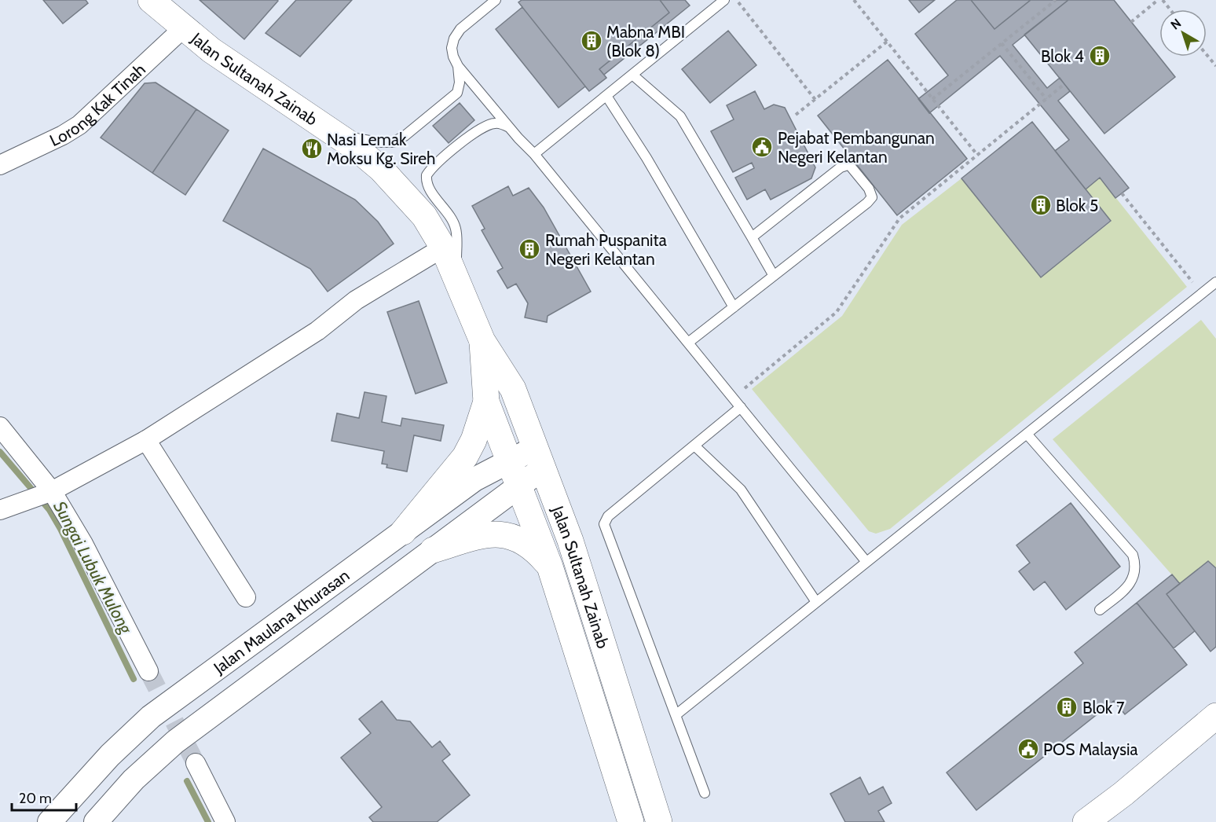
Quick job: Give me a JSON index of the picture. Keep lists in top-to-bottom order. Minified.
{"streets":{"main road":["Jalan Sultanah Zainab"],"street":["Lorong Kak Tinah","Jalan Maulana Khurasan"]},"crossings":[["Jalan Sultanah Zainab","Lorong Kak Tinah"],["Jalan Sultanah Zainab","Jalan Maulana Khurasan"]],"water":["Sungai Lubuk Mulong"],"places":{"building":["Mabna MBI (Blok 8)","Blok 4","Blok 5","Rumah Puspanita Negeri Kelantan","Blok 7"],"public building":["Pejabat Pembangunan Negeri Kelantan","POS Malaysia"],"restaurant":["Nasi Lemak Moksu Kg. Sireh"]},"scale_bar":"20 m","north":"top left"}
